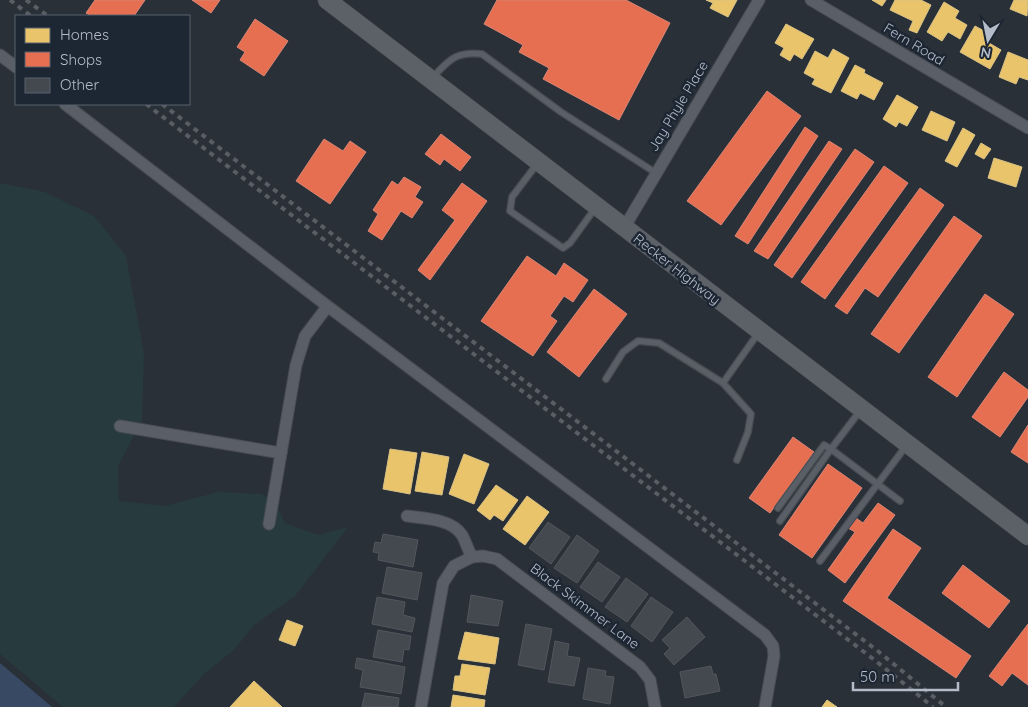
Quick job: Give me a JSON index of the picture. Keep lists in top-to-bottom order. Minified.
{"streets":{"main road":["Recker Highway"],"street":["Fern Road","Jay Phyle Place","Black Skimmer Lane"]},"crossings":[["Jay Phyle Place","Recker Highway"]],"legend":["Homes","Shops","Other"],"scale_bar":"50 m","north":"bottom"}
